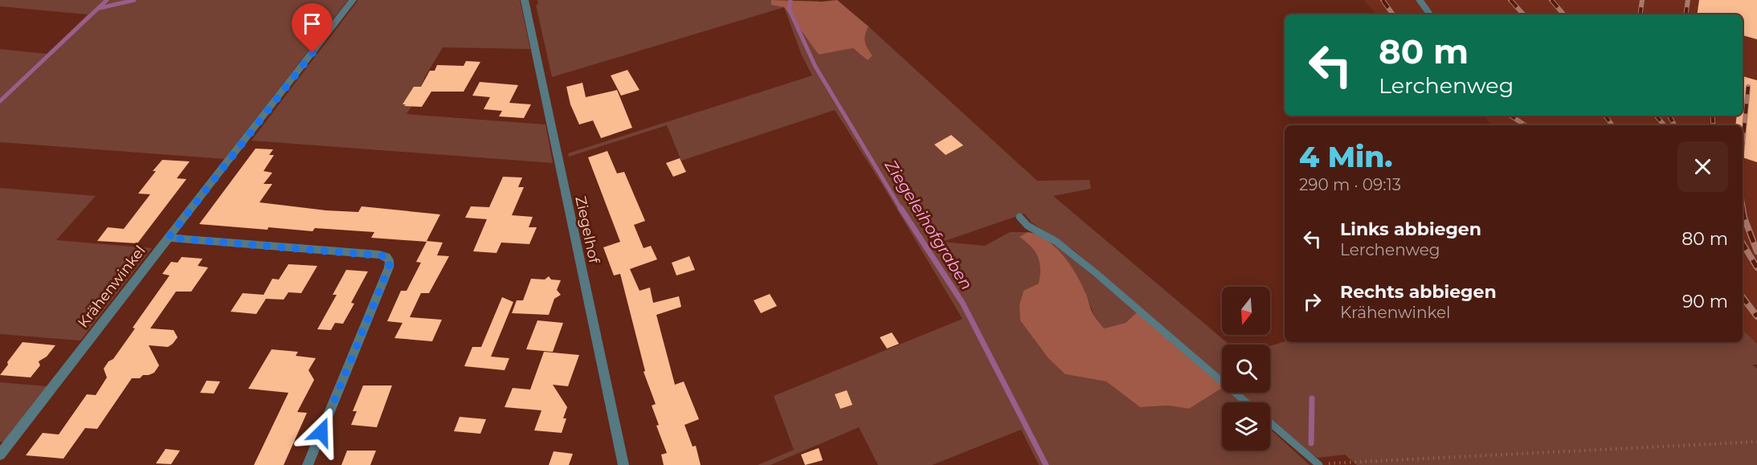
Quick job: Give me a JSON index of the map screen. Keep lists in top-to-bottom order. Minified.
{"streets":{"street":["Ziegelhof","Krähenwinkel"]},"water":["Ziegeleihofgraben"],"north":"bottom","page":{"turn":["80 m","Lerchenweg"],"heading":["4 Min.","290 m · 09:13"],"list":[{"name":"Links abbiegen","note":"Lerchenweg","value":"80 m"},{"name":"Rechts abbiegen","note":"Krähenwinkel","value":"90 m"}]}}
